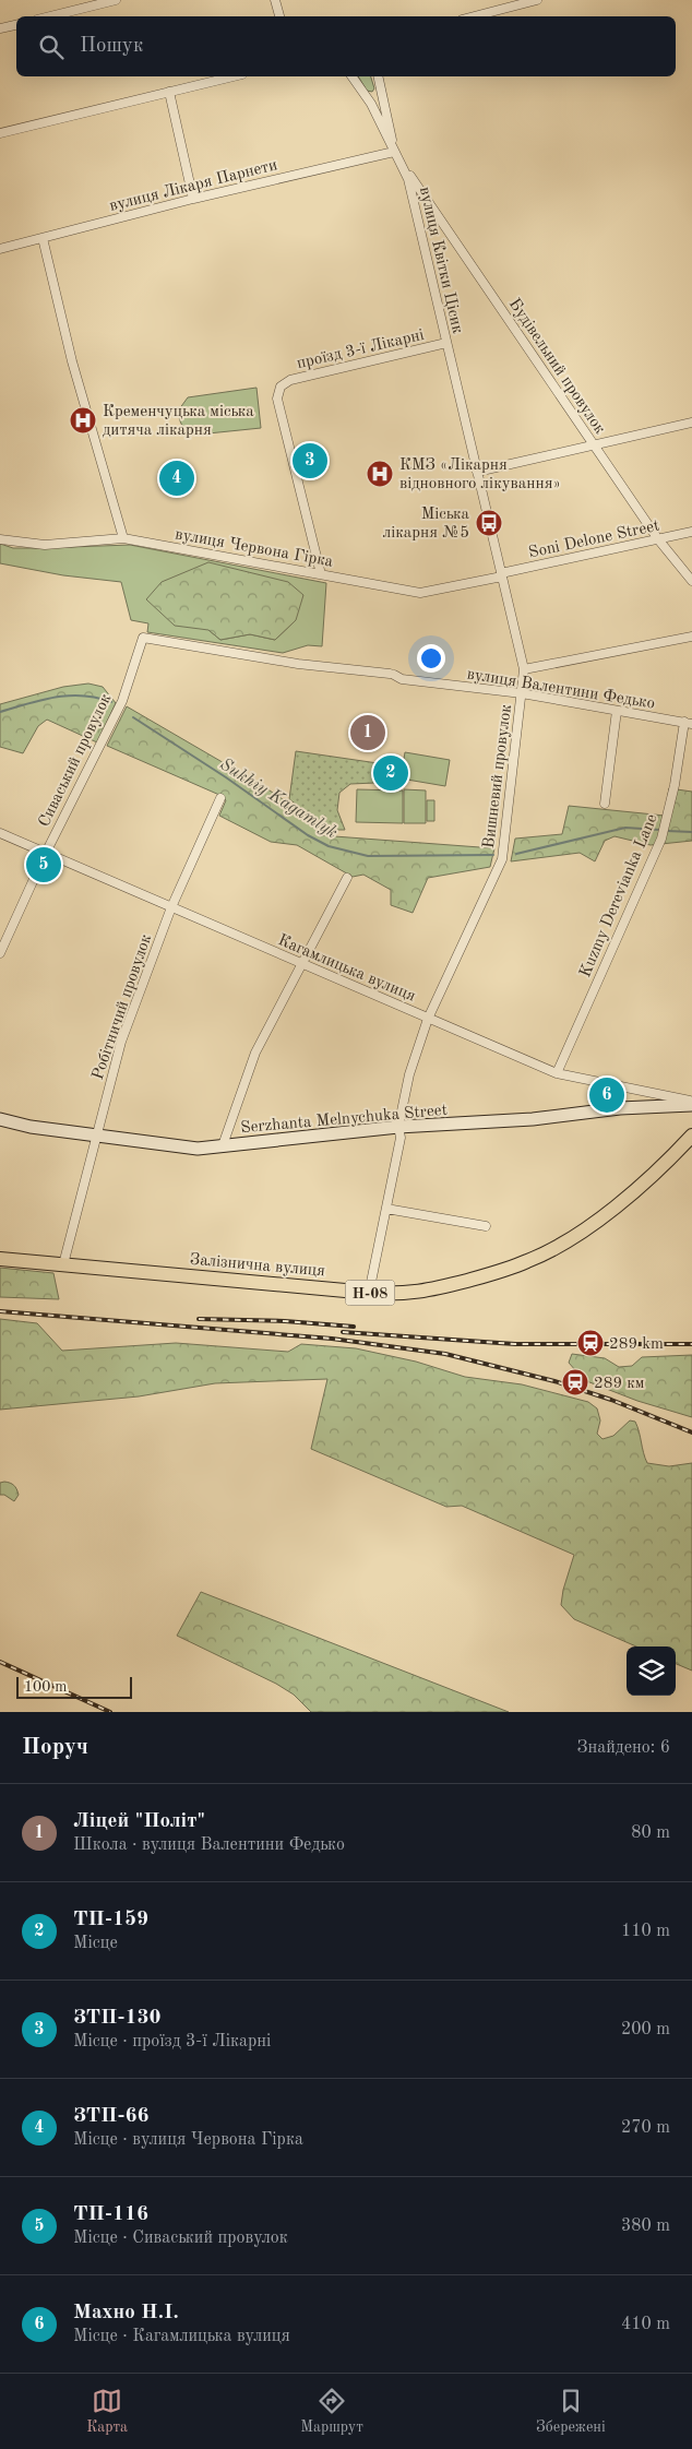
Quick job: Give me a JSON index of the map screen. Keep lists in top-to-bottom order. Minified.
{"streets":{"main road":["Залізнична вулиця","Н-08"],"street":["вулиця Лікаря Парнети","вулиця Квітки Цісик","проїзд 3-ї Лікарні","Будівельний провулок","Soni Delone Street","вулиця Червона Гірка","вулиця Валентини Федько","Сиваський провулок","Вишневий провулок","Kuzmy Derevianka Lane","Кагамлицька вулиця","Робітничий провулок","Serzhanta Melnychuka Street"]},"crossings":[["вулиця Лікаря Парнети","вулиця Квітки Цісик"],["вулиця Квітки Цісик","проїзд 3-ї Лікарні"],["вулиця Квітки Цісик","Будівельний провулок"],["вулиця Квітки Цісик","Вишневий провулок"],["проїзд 3-ї Лікарні","вулиця Червона Гірка"],["Будівельний провулок","Soni Delone Street"],["Soni Delone Street","вулиця Червона Гірка"],["Soni Delone Street","Вишневий провулок"],["вулиця Червона Гірка","Вишневий провулок"],["вулиця Валентини Федько","Сиваський провулок"],["вулиця Валентини Федько","Вишневий провулок"],["вулиця Валентини Федько","Kuzmy Derevianka Lane"],["Сиваський провулок","Кагамлицька вулиця"],["Вишневий провулок","Кагамлицька вулиця"],["Вишневий провулок","Serzhanta Melnychuka Street"],["Вишневий провулок","Залізнична вулиця"],["Kuzmy Derevianka Lane","Кагамлицька вулиця"],["Кагамлицька вулиця","Робітничий провулок"],["Робітничий провулок","Serzhanta Melnychuka Street"],["Робітничий провулок","Залізнична вулиця"]],"water":["Sukhiy Kagamlyk"],"places":{"hospital":["Кременчуцька міська дитяча лікарня","КМЗ «Лікарня відновного лікування»"],"bus stop":["Міська лікарня №5"],"station":["289 km","289 км"]},"scale_bar":"100 m","page":{"search":"Пошук","pins":["3","4","1","2","5","6"],"scale":"100 m","heading":["Поруч","Знайдено: 6"],"list":[{"mark":"1","name":"Ліцей \"Політ\"","note":"Школа · вулиця Валентини Федько","value":"80 m"},{"mark":"2","name":"ТП-159","note":"Місце","value":"110 m"},{"mark":"3","name":"ЗТП-130","note":"Місце · проїзд 3-ї Лікарні","value":"200 m"},{"mark":"4","name":"ЗТП-66","note":"Місце · вулиця Червона Гірка","value":"270 m"},{"mark":"5","name":"ТП-116","note":"Місце · Сиваський провулок","value":"380 m"},{"mark":"6","name":"Махно Н.І.","note":"Місце · Кагамлицька вулиця","value":"410 m"}],"nav":["Карта","Маршрут","Збережені"]}}
